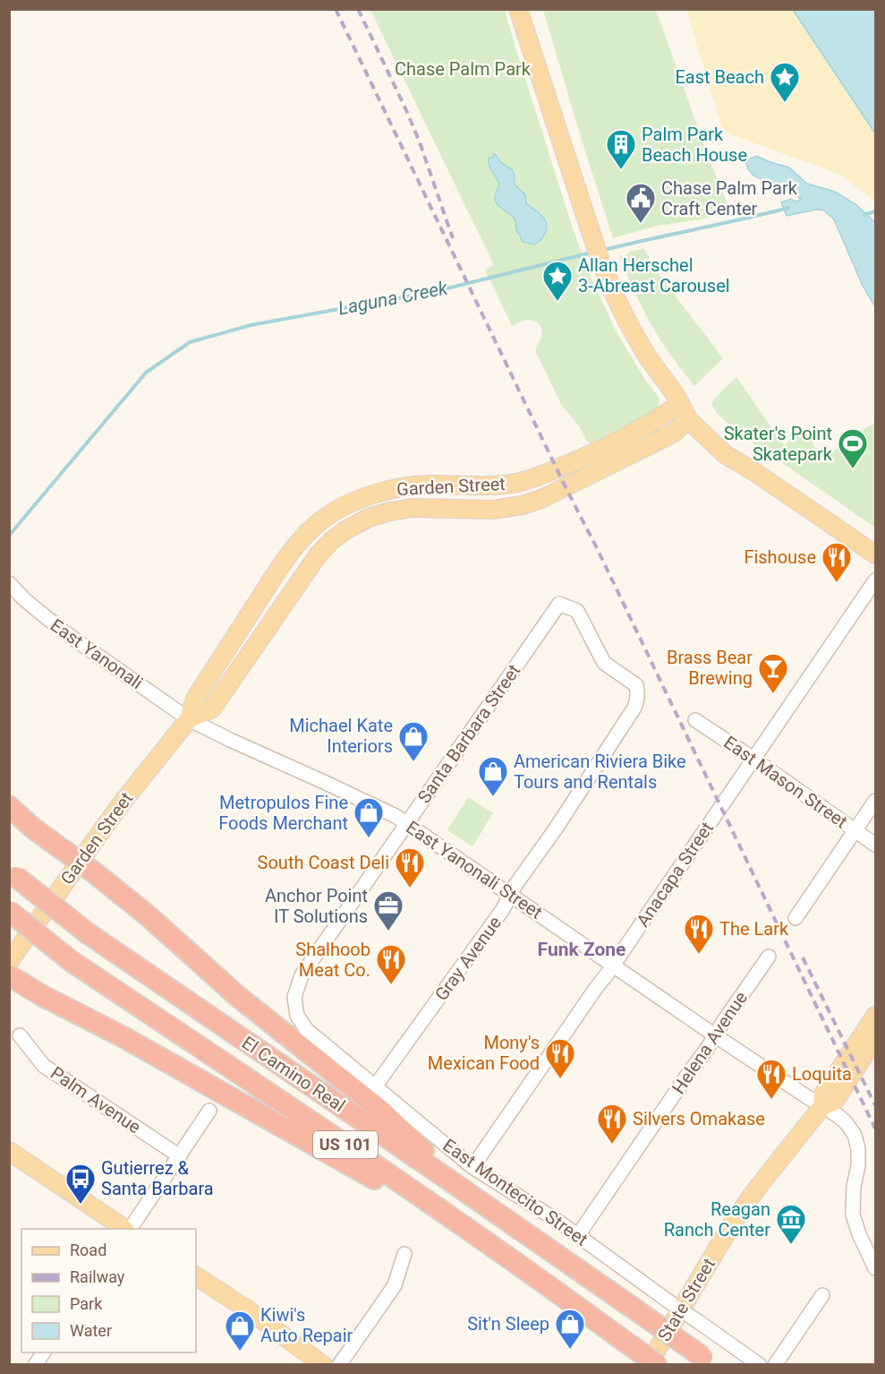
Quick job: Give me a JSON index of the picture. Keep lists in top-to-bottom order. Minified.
{"streets":{"highway":["El Camino Real","US 101"],"main road":["Garden Street","State Street"],"street":["East Yanonali","Santa Barbara Street","East Mason Street","East Yanonali Street","Anacapa Street","Gray Avenue","Helena Avenue","Palm Avenue","East Montecito Street"]},"crossings":[["Garden Street","East Yanonali"],["Garden Street","East Yanonali Street"],["East Yanonali","East Yanonali Street"],["Santa Barbara Street","East Yanonali Street"],["Santa Barbara Street","Gray Avenue"],["Santa Barbara Street","East Montecito Street"],["East Mason Street","Anacapa Street"],["East Yanonali Street","Anacapa Street"],["East Yanonali Street","Gray Avenue"],["East Yanonali Street","Helena Avenue"],["East Yanonali Street","State Street"],["Anacapa Street","East Montecito Street"],["Gray Avenue","East Montecito Street"],["Helena Avenue","East Montecito Street"]],"districts":["Funk Zone"],"water":["Laguna Creek"],"parks":["Chase Palm Park"],"places":{"place":["East Beach","Allan Herschel 3-Abreast Carousel"],"building":["Palm Park Beach House"],"public building":["Chase Palm Park Craft Center"],"sports":["Skater's Point Skatepark"],"restaurant":["Fishouse","South Coast Deli","The Lark","Shalhoob Meat Co.","Mony's Mexican Food","Loquita","Silvers Omakase"],"bar":["Brass Bear Brewing"],"shop":["Michael Kate Interiors","American Riviera Bike Tours and Rentals","Metropulos Fine Foods Merchant","Sit'n Sleep","Kiwi's Auto Repair"],"office":["Anchor Point IT Solutions"],"bus stop":["Gutierrez & Santa Barbara"],"museum":["Reagan Ranch Center"]},"legend":["Road","Railway","Park","Water"]}
